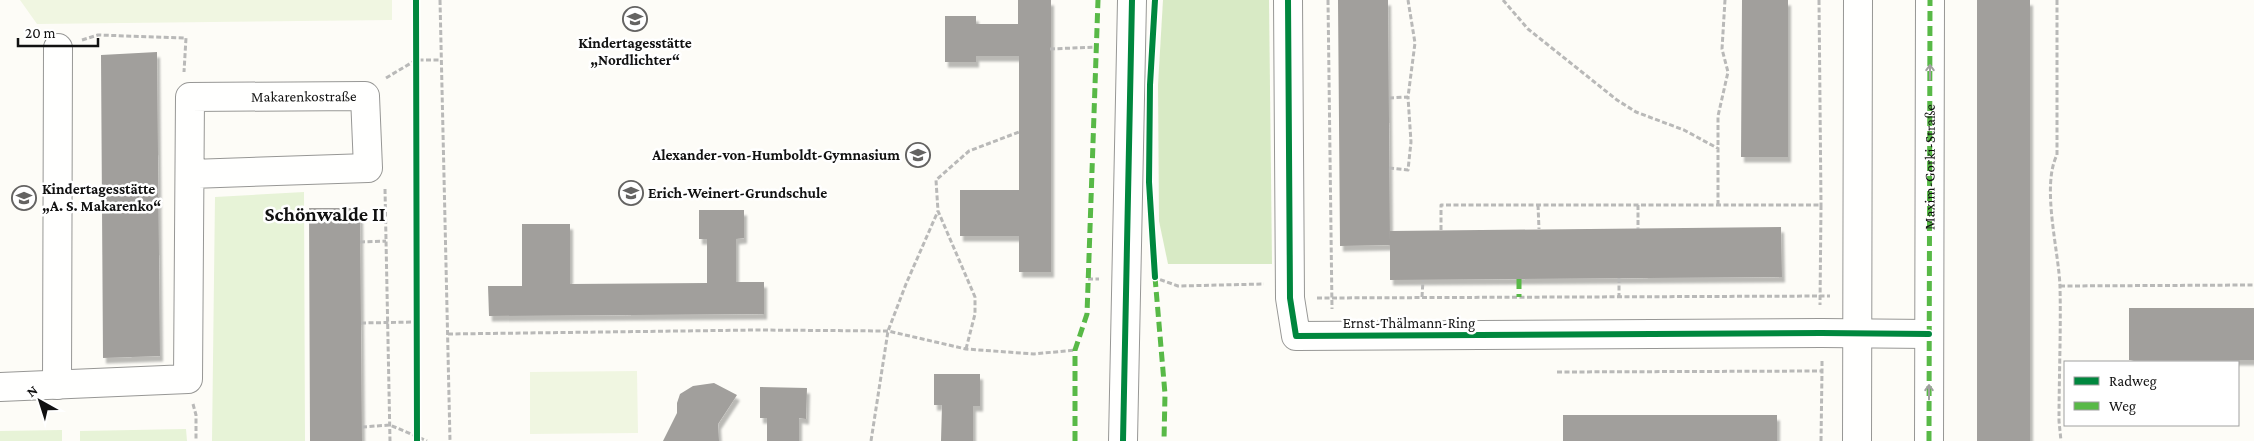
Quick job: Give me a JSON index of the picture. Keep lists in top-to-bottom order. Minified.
{"streets":{"street":["Makarenkostraße","Maxim-Gorki-Straße","Ernst-Thälmann-Ring"]},"districts":["Schönwalde II"],"places":{"school or university":["Kindertagesstätte „Nordlichter“","Alexander-von-Humboldt-Gymnasium","Erich-Weinert-Grundschule","Kindertagesstätte „A. S. Makarenko“"]},"legend":["Radweg","Weg"],"scale_bar":"20 m","north":"top left"}
